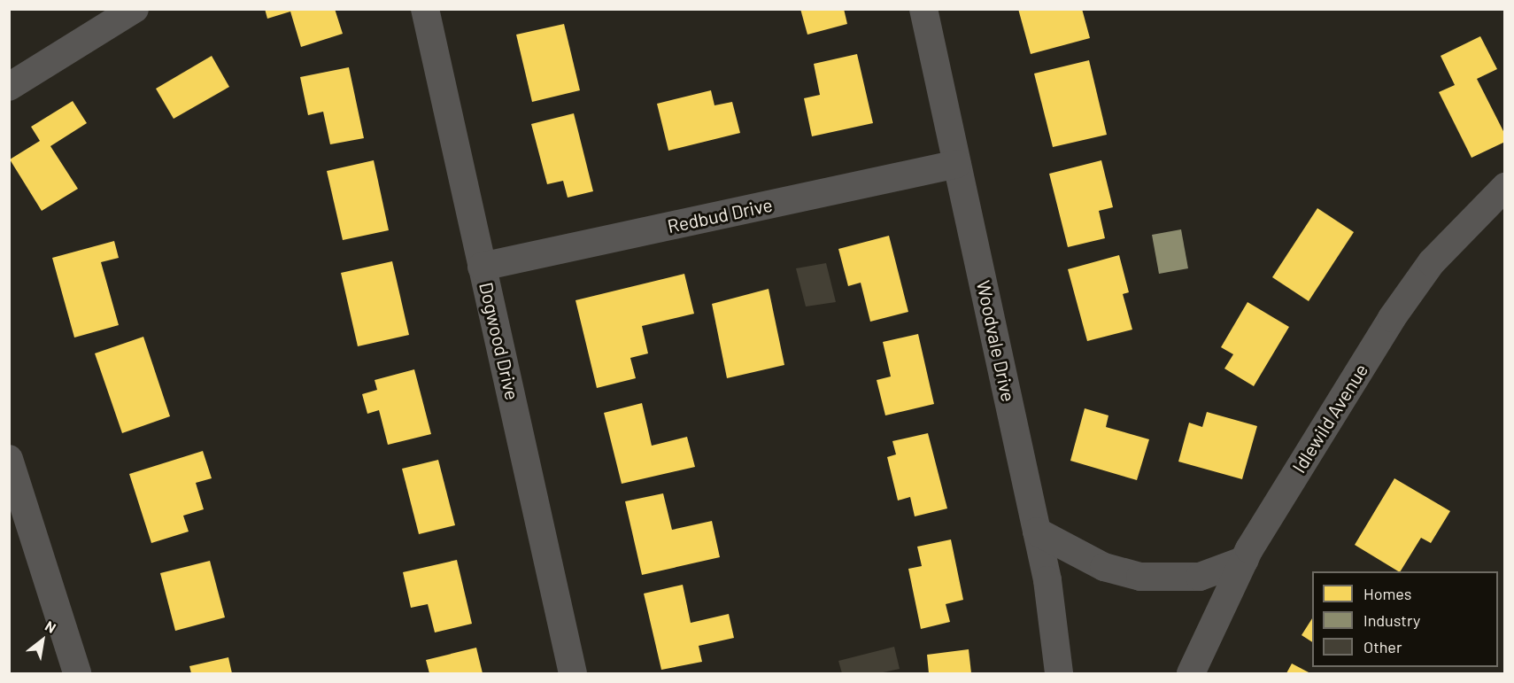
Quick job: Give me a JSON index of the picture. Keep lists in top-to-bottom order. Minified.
{"streets":{"street":["Redbud Drive","Dogwood Drive","Woodvale Drive","Idlewild Avenue"]},"crossings":[["Redbud Drive","Dogwood Drive"],["Redbud Drive","Woodvale Drive"]],"legend":["Homes","Industry","Other"],"north":"top right"}
